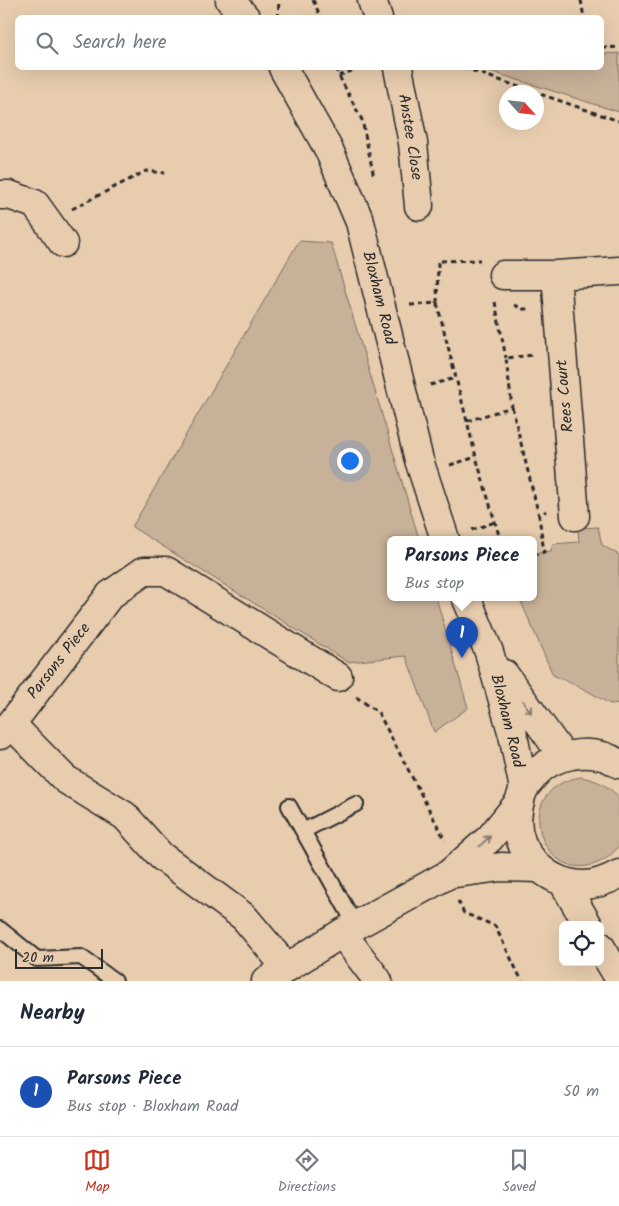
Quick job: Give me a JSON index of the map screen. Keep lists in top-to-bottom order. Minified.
{"streets":{"street":["Anstee Close","Bloxham Road","Rees Court","Parsons Piece"]},"crossings":[["Bloxham Road","Parsons Piece"]],"scale_bar":"20 m","north":"bottom right","page":{"search":"Search here","popup":["Parsons Piece","Bus stop"],"pins":"1","scale":"20 m","heading":"Nearby","list":[{"mark":"1","name":"Parsons Piece","note":"Bus stop · Bloxham Road","value":"50 m"}],"nav":["Map","Directions","Saved"]}}
